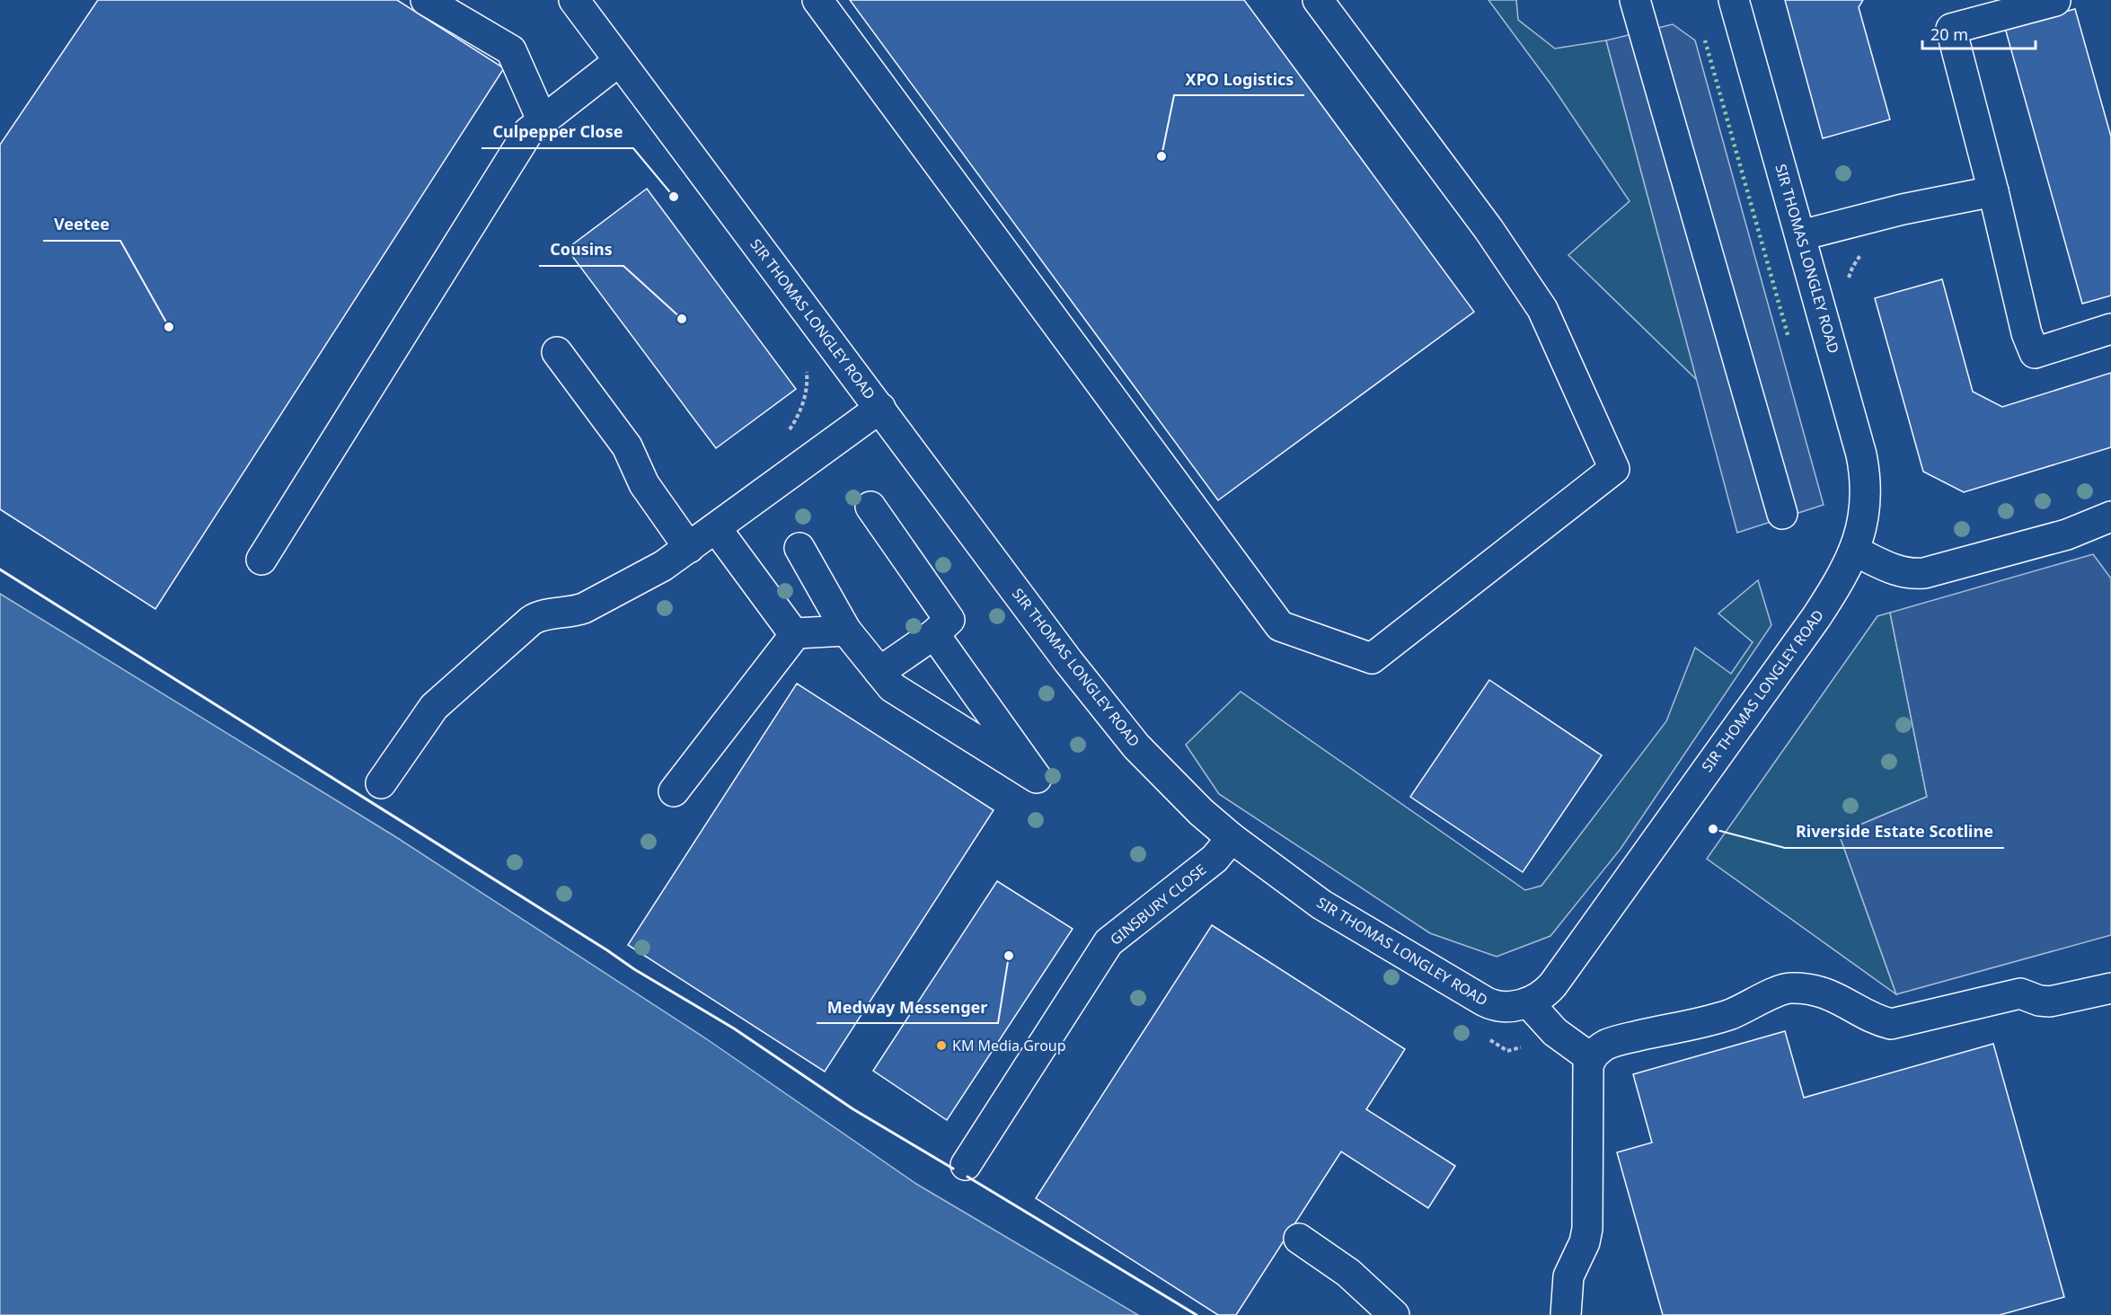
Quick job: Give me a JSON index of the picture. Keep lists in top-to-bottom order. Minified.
{"streets":{"street":["SIR THOMAS LONGLEY ROAD","GINSBURY CLOSE"]},"crossings":[["SIR THOMAS LONGLEY ROAD","GINSBURY CLOSE"]],"places":["XPO Logistics","Culpepper Close","Cousins","Veetee","Riverside Estate Scotline","Medway Messenger","KM Media Group"],"scale_bar":"20 m"}
